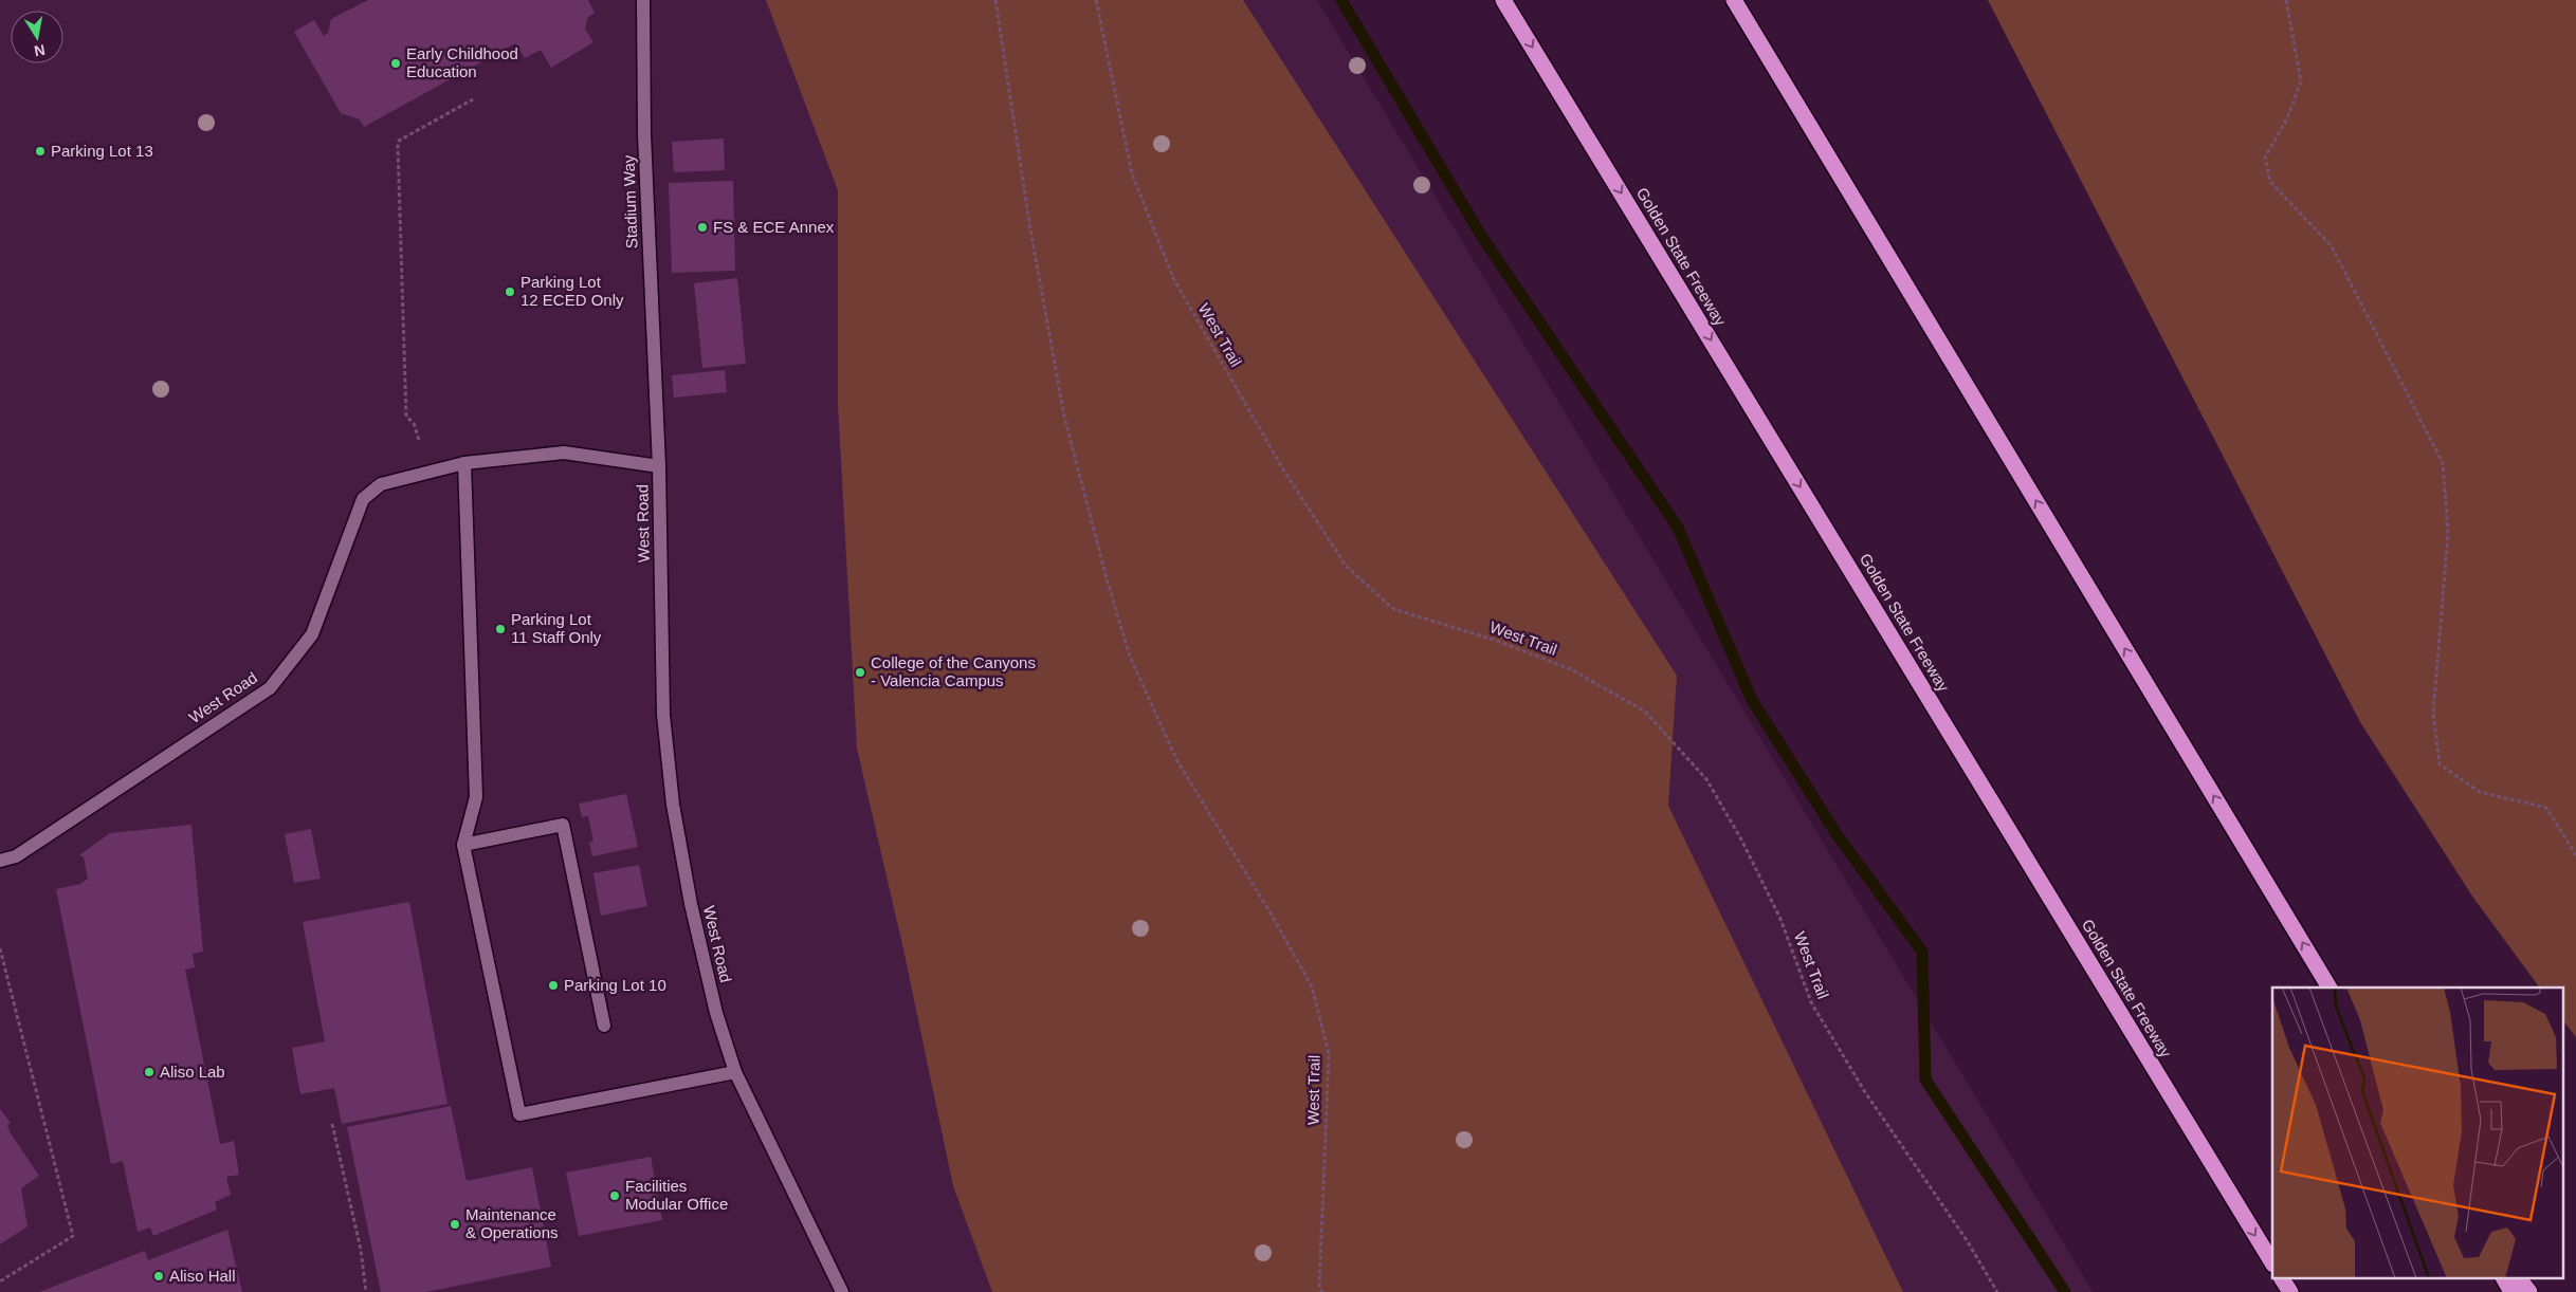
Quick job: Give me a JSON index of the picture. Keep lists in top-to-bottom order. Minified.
{"streets":{"highway":["Golden State Freeway"],"street":["Stadium Way","West Road"],"path":["West Trail"]},"crossings":[["Stadium Way","West Road"]],"one_way":["Golden State Freeway"],"places":["Early Childhood Education","Parking Lot 13","FS & ECE Annex","Parking Lot 12 ECED Only","Parking Lot 11 Staff Only","College of the Canyons - Valencia Campus","Parking Lot 10","Aliso Lab","Facilities Modular Office","Maintenance & Operations","Aliso Hall"],"north":"bottom"}
